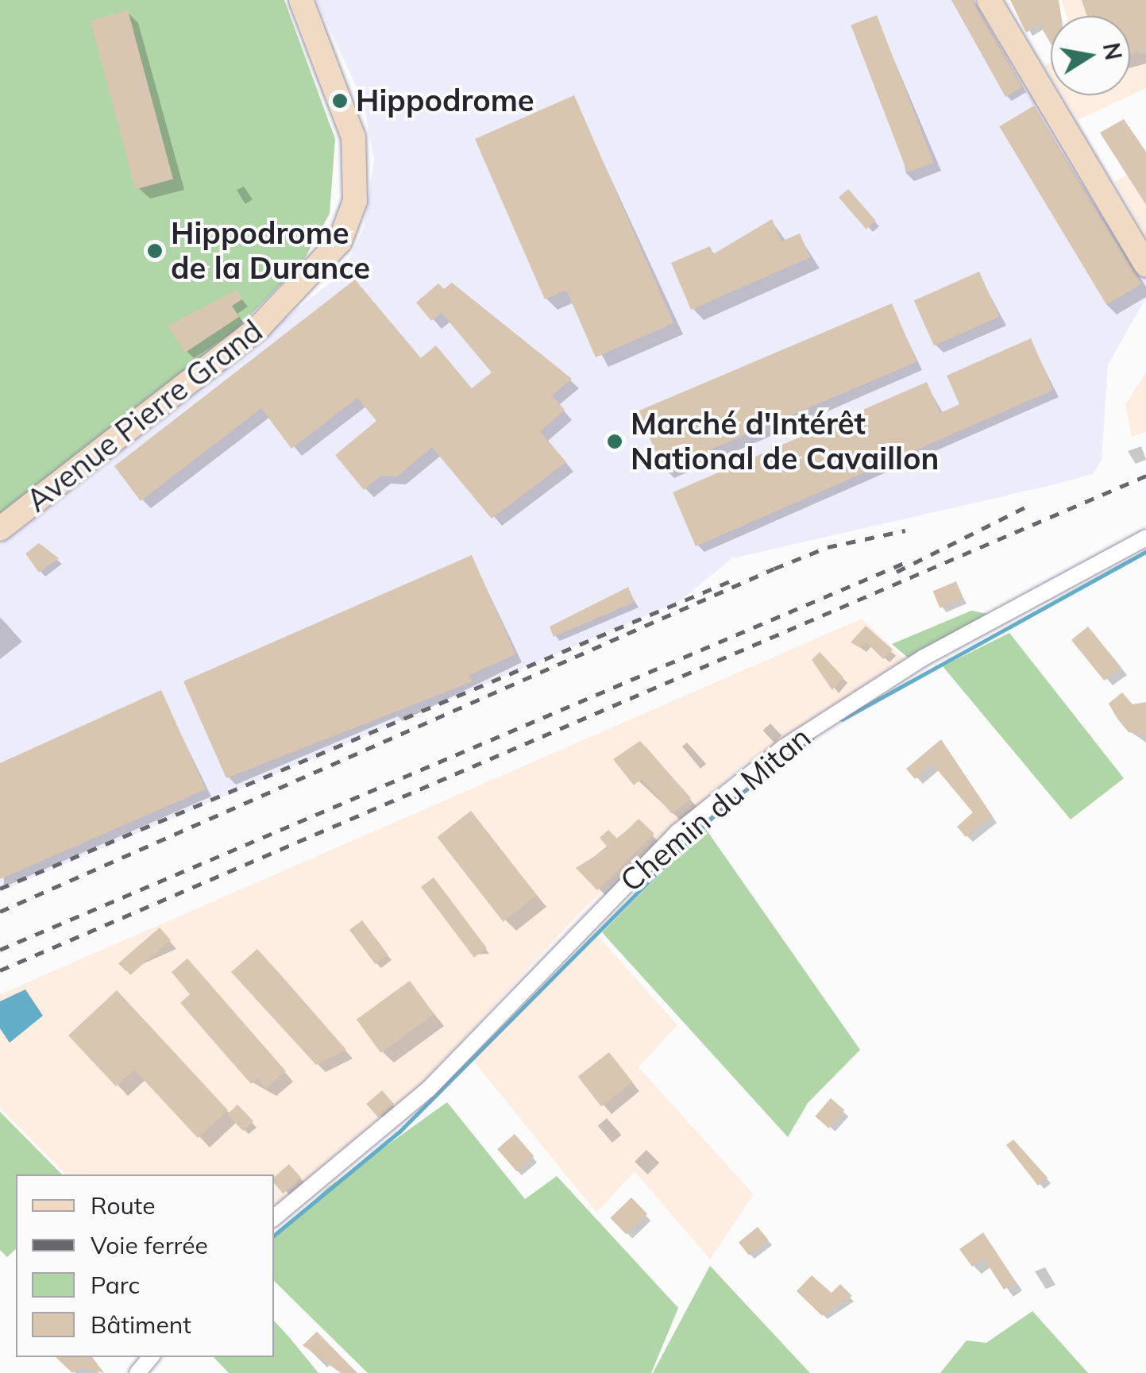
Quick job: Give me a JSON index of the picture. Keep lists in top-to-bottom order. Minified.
{"streets":{"street":["Avenue Pierre Grand","Chemin du Mitan"]},"places":["Hippodrome","Hippodrome de la Durance","Marché d'Intérêt National de Cavaillon"],"legend":["Route","Voie ferrée","Parc","Bâtiment"],"north":"right"}
